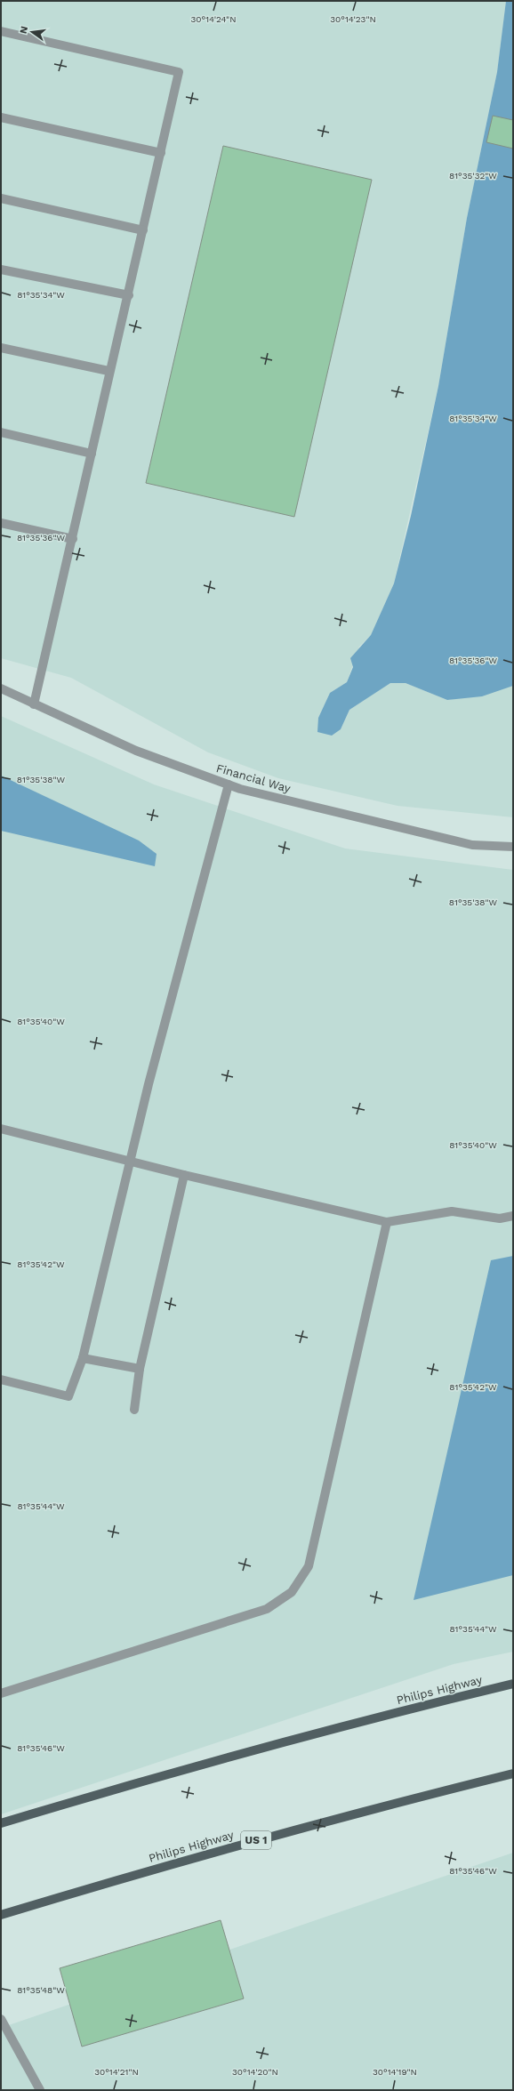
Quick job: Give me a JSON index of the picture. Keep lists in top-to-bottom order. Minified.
{"streets":{"main road":["Philips Highway","US 1"],"street":["Financial Way"]},"north":"left","coordinates":["30°14'24\"N","30°14'23\"N","81°35'32\"W","81°35'34\"W","81°35'36\"W","81°35'38\"W","81°35'40\"W","81°35'42\"W","81°35'44\"W","81°35'46\"W","81°35'48\"W","30°14'21\"N","30°14'20\"N","30°14'19\"N"]}
